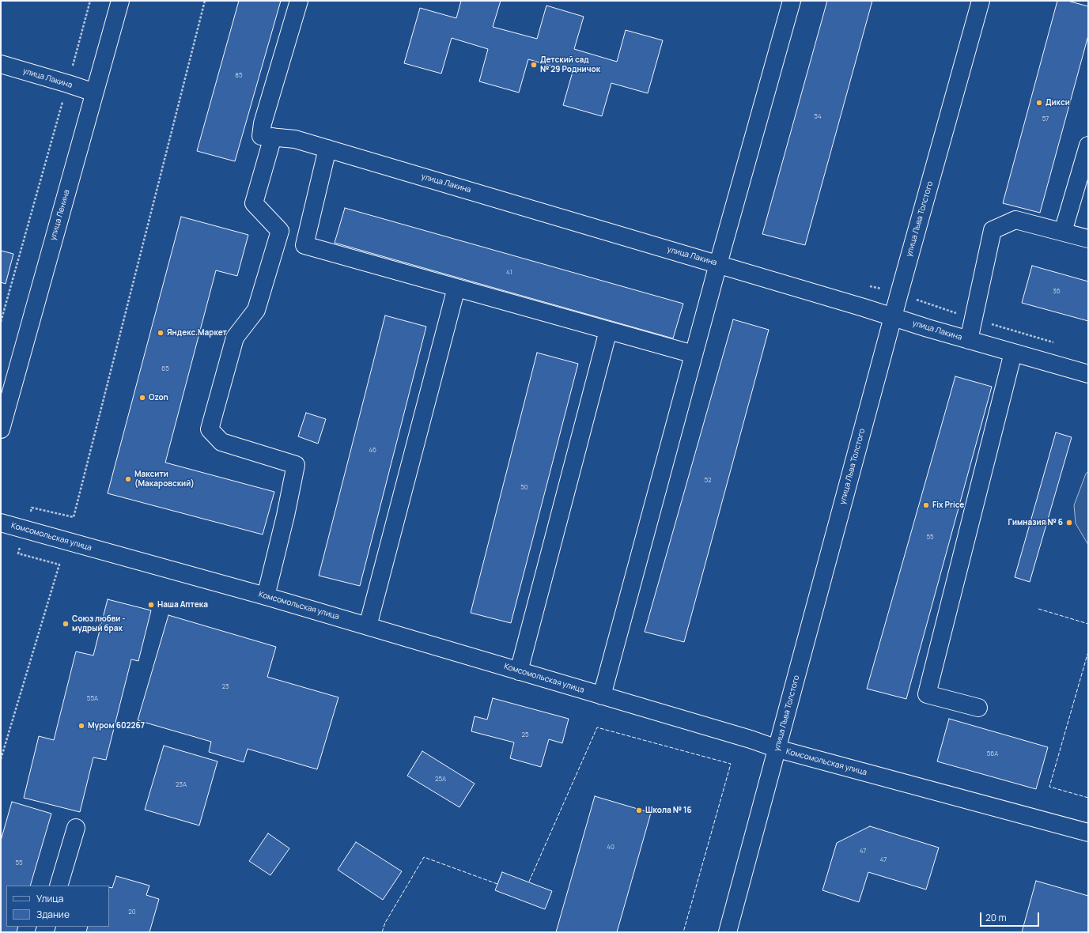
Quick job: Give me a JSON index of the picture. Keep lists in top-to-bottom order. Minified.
{"streets":{"street":["улица Лакина","улица Ленина","улица Льва Толстого","Комсомольская улица"]},"crossings":[["улица Лакина","улица Ленина"],["улица Лакина","улица Льва Толстого"],["улица Льва Толстого","Комсомольская улица"]],"places":["Детский сад № 29 Родничок","Дикси","Яндекс.Маркет","Ozon","Максити (Макаровский)","Fix Price","Гимназия № 6","Наша Аптека","Союз любви - мудрый брак","Муром 602267","Школа № 16"],"house_numbers":["85","54","57","41","36","65","46","52","50","55","23","55А","25","56А","25А","23А","40","47","47","55","20"],"legend":["Улица","Здание"],"scale_bar":"20 m"}
